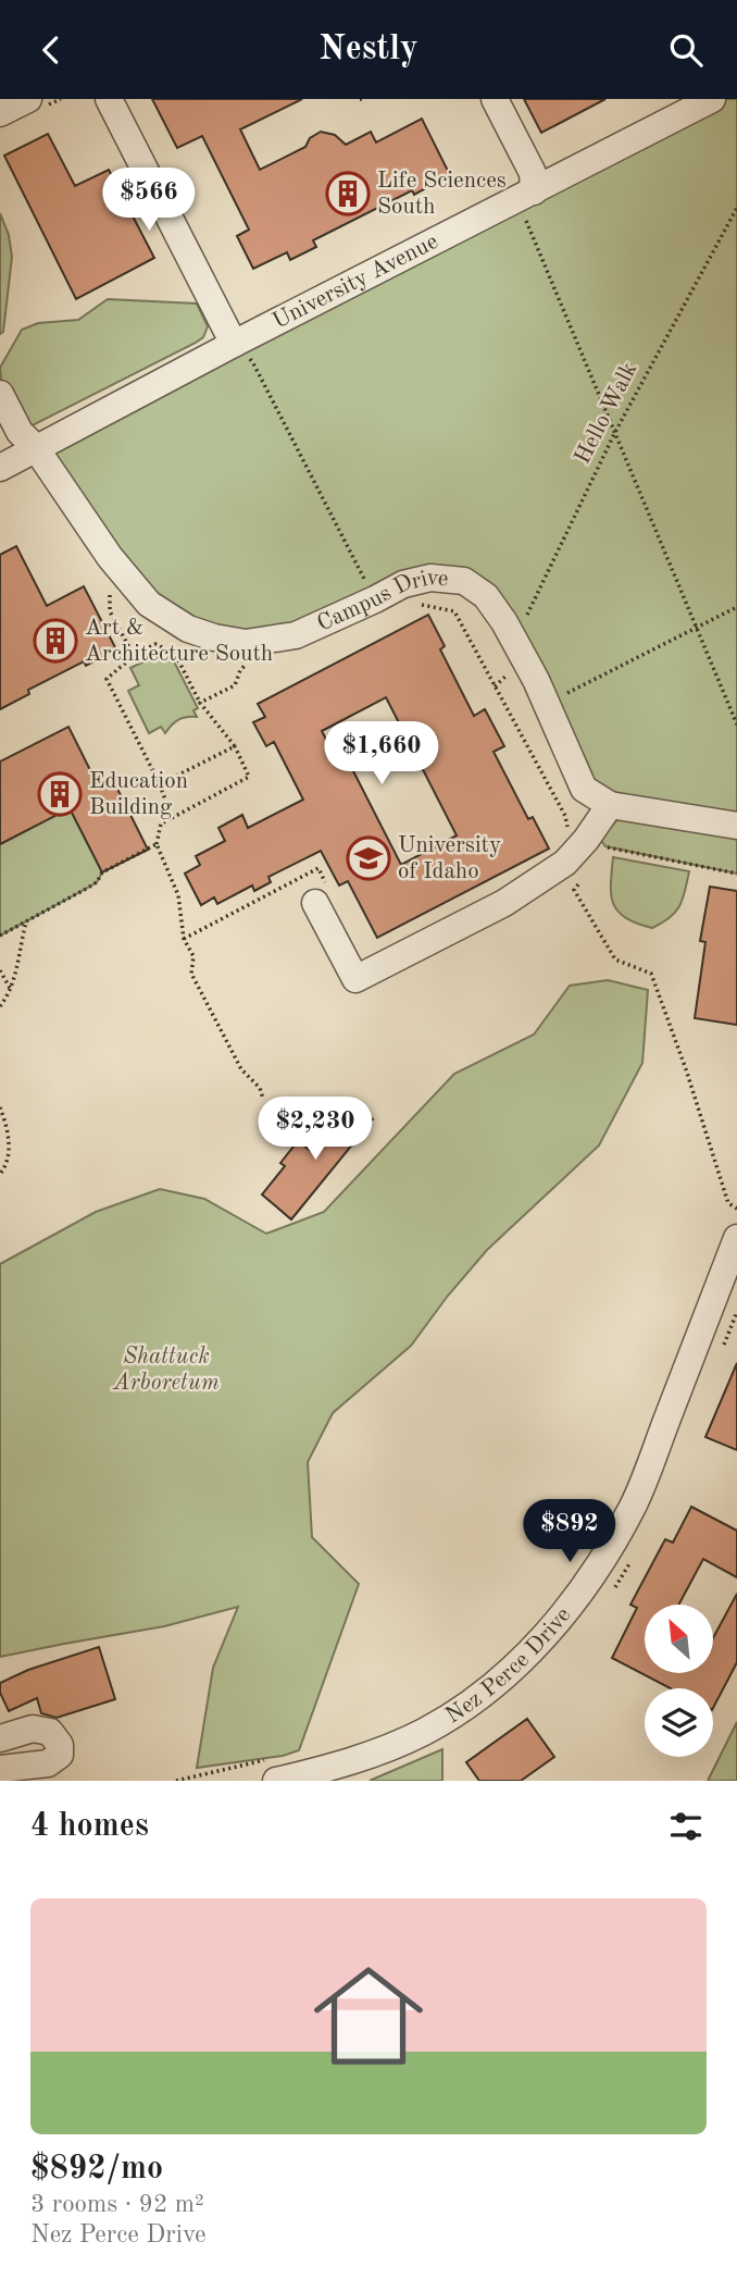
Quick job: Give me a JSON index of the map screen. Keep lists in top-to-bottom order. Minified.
{"streets":{"street":["University Avenue","Campus Drive","Nez Perce Drive"],"path":["Hello Walk"]},"crossings":[["University Avenue","Campus Drive"],["Hello Walk","Campus Drive"]],"parks":["Shattuck Arboretum"],"places":{"building":["Life Sciences South","Art & Architecture South","Education Building"],"school or university":["University of Idaho"]},"north":"top left","page":{"header":"Nestly","price":["$566","$1,660","$2,230","$892"],"heading":"4 homes","list":[{"name":"$892/mo","note":"3 rooms · 92 m² · Nez Perce Drive"}]}}
